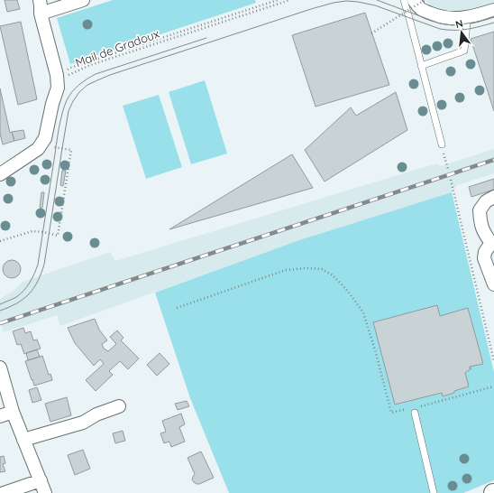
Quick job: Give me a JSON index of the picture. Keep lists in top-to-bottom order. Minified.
{"streets":{"path":["Mail de Gradoux"]},"north":"top"}
